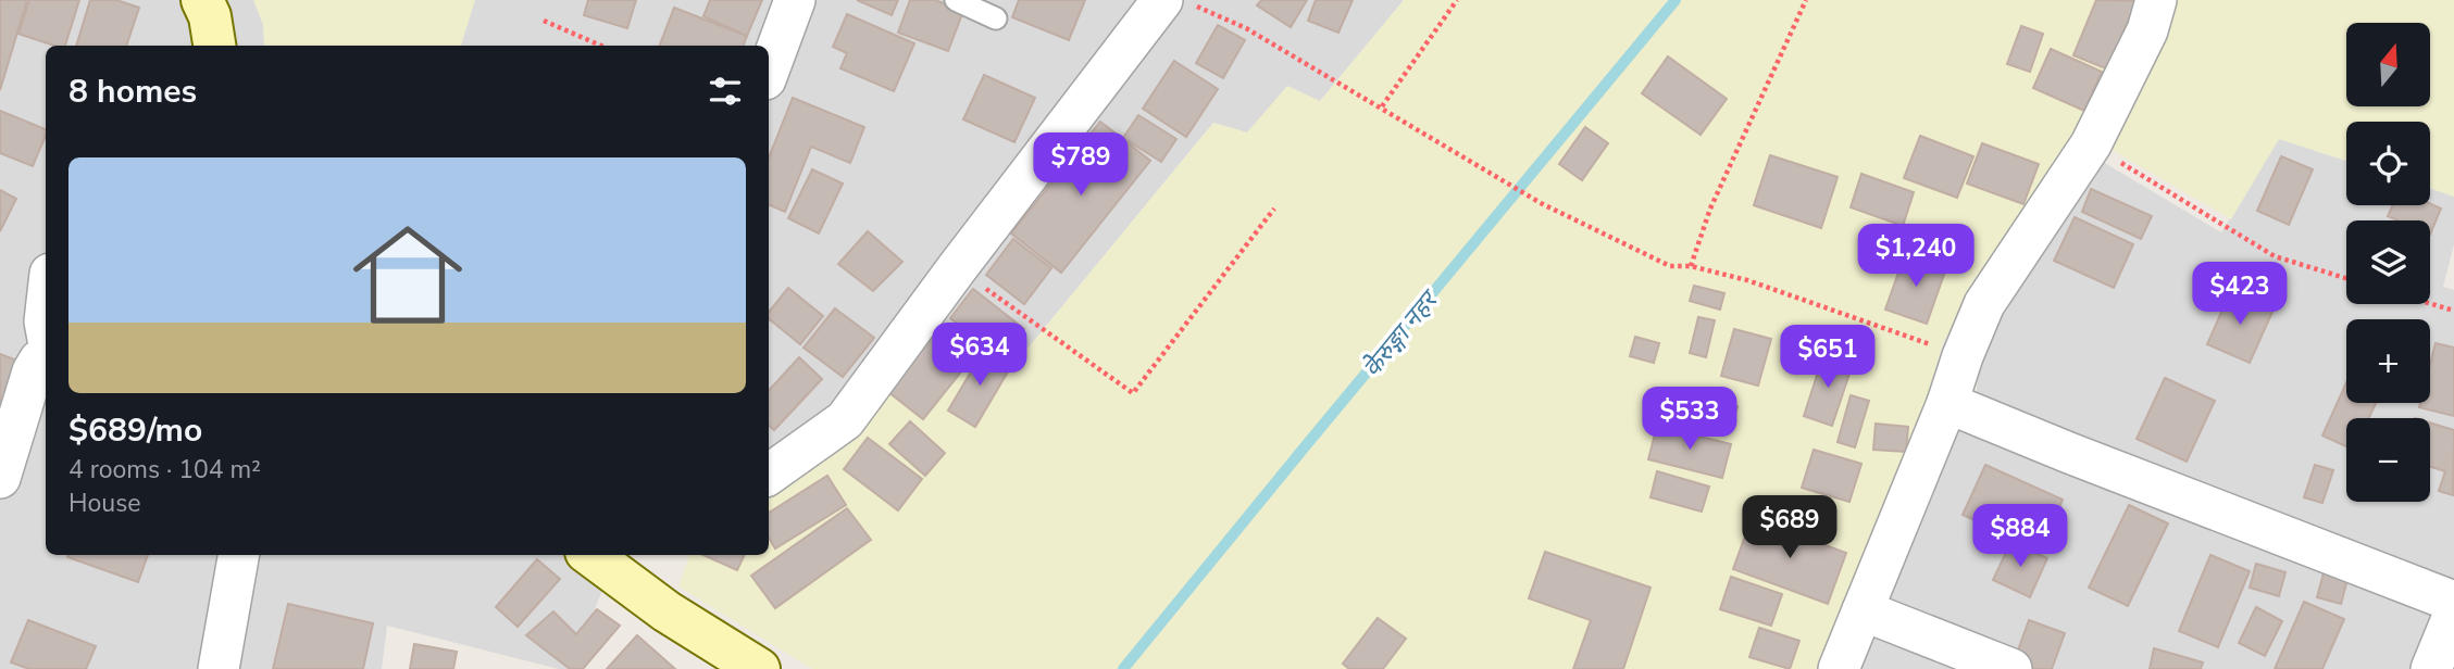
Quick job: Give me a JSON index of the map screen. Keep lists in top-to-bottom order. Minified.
{"water":["केेरुङ्गा नहर"],"north":"top","page":{"map_buttons":["+","−"],"heading":"8 homes","price":["$789","$1,240","$423","$634","$651","$533","$689","$884"],"list":[{"name":"$689/mo","note":"4 rooms · 104 m² · House"}]}}
